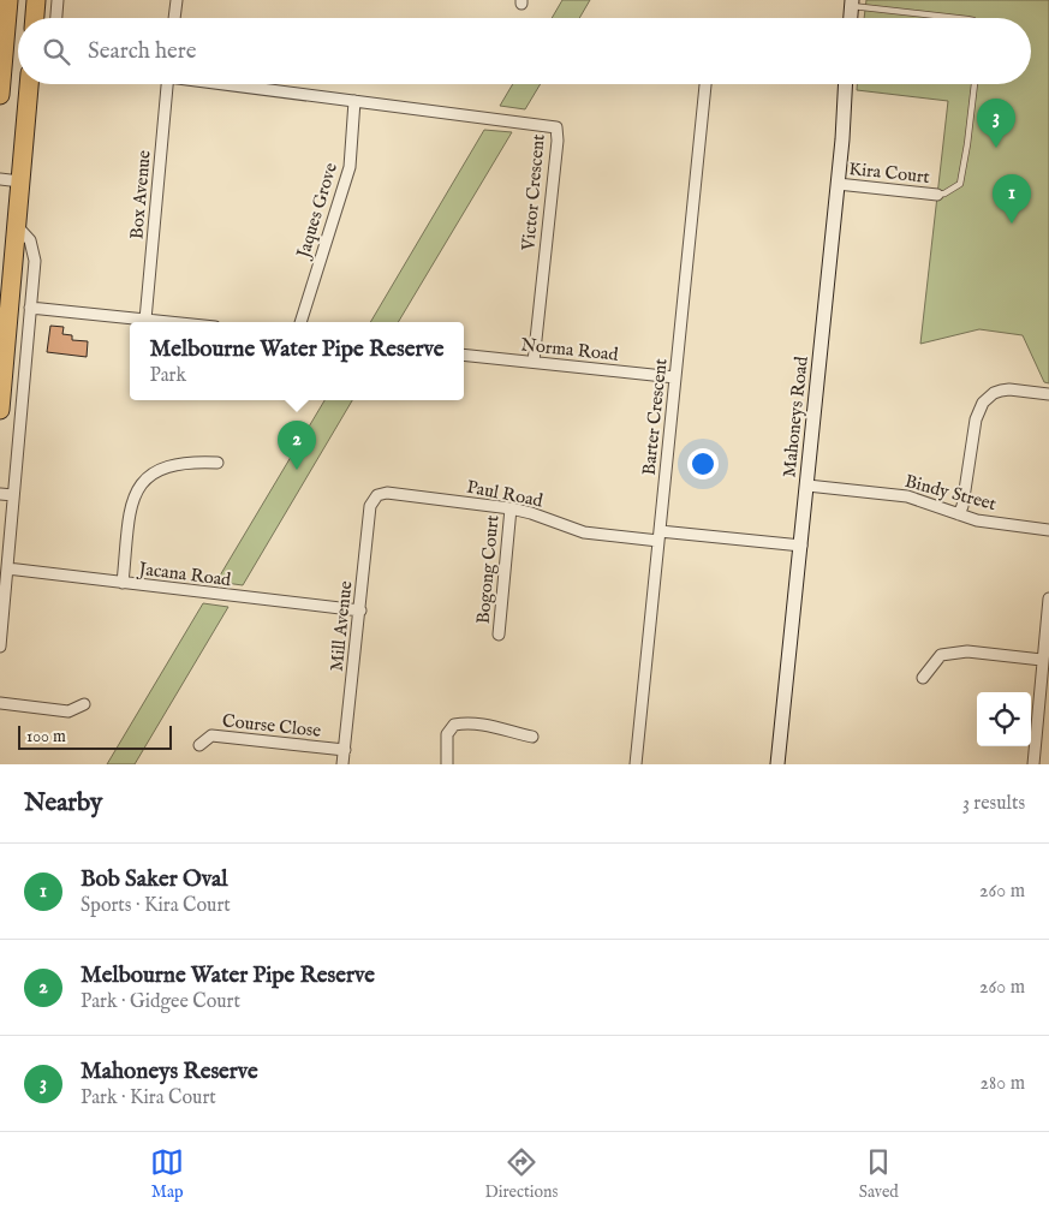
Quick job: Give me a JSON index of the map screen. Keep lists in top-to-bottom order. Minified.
{"streets":{"main road":["Mahoneys Road"],"street":["Kira Court","Victor Crescent","Box Avenue","Jaques Grove","Norma Road","Barter Crescent","Bindy Street","Paul Road","Bogong Court","Jacana Road","Mill Avenue","Course Close"]},"crossings":[["Kira Court","Mahoneys Road"],["Victor Crescent","Jaques Grove"],["Victor Crescent","Norma Road"],["Norma Road","Barter Crescent"],["Barter Crescent","Paul Road"],["Mahoneys Road","Bindy Street"],["Mahoneys Road","Paul Road"],["Paul Road","Bogong Court"],["Paul Road","Mill Avenue"],["Jacana Road","Mill Avenue"],["Mill Avenue","Course Close"]],"scale_bar":"100 m","page":{"search":"Search here","pins":["3","1","2"],"popup":["Melbourne Water Pipe Reserve","Park"],"scale":"100 m","heading":["Nearby","3 results"],"list":[{"mark":"1","name":"Bob Saker Oval","note":"Sports · Kira Court","value":"260 m"},{"mark":"2","name":"Melbourne Water Pipe Reserve","note":"Park · Gidgee Court","value":"260 m"},{"mark":"3","name":"Mahoneys Reserve","note":"Park · Kira Court","value":"280 m"}],"nav":["Map","Directions","Saved"]}}
